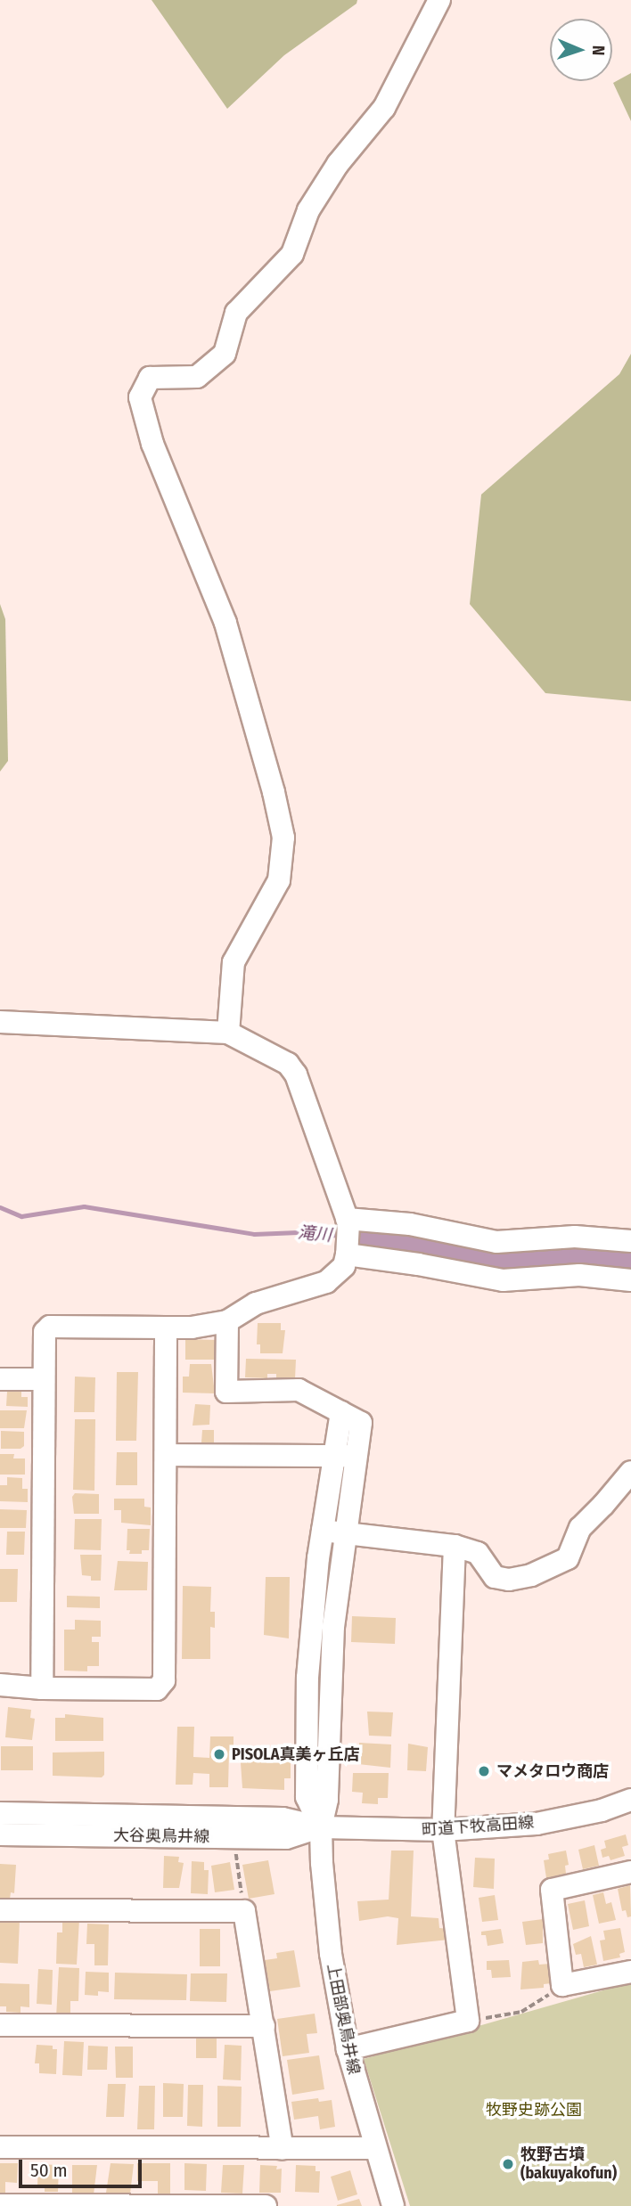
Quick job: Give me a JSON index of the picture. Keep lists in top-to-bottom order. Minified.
{"streets":{"street":["町道下牧高田線","大谷奥鳥井線","上田部奥鳥井線"]},"crossings":[["町道下牧高田線","大谷奥鳥井線"],["町道下牧高田線","上田部奥鳥井線"],["大谷奥鳥井線","上田部奥鳥井線"]],"water":["滝川"],"parks":["牧野史跡公園"],"places":["PISOLA真美ヶ丘店","マメタロウ商店","牧野古墳 (bakuyakofun)"],"scale_bar":"50 m","north":"right"}
